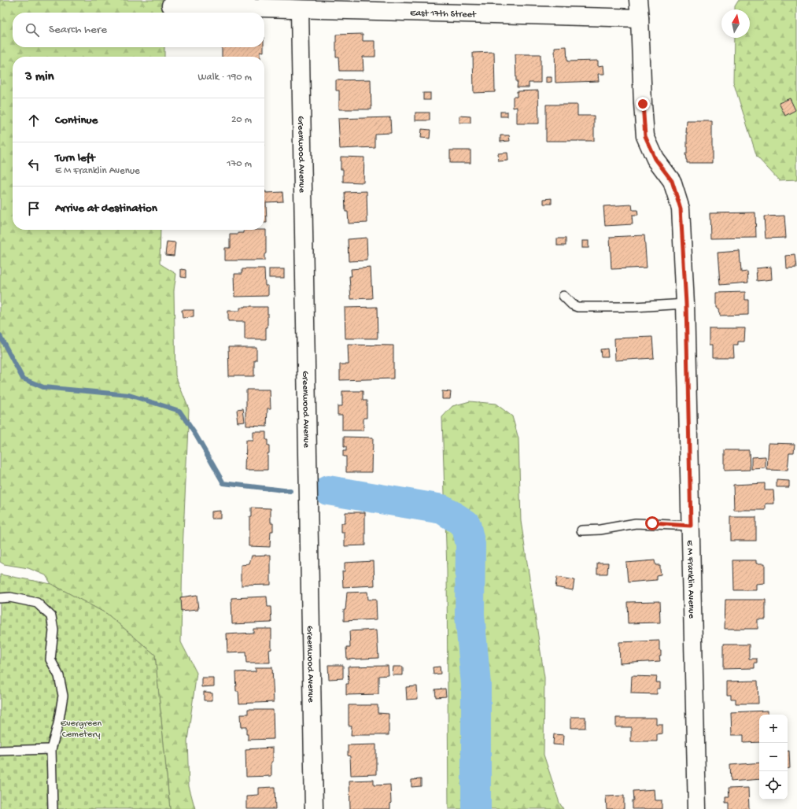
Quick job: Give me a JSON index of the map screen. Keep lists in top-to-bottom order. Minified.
{"streets":{"street":["East 17th Street","Greenwood Avenue","E M Franklin Avenue"]},"crossings":[["East 17th Street","Greenwood Avenue"],["East 17th Street","E M Franklin Avenue"]],"parks":["Evergreen Cemetery"],"north":"top","page":{"search":"Search here","heading":["3 min","Walk · 190 m"],"list":[["Continue","20 m"],["Turn left","E M Franklin Avenue","170 m"],"Arrive at destination"],"map_buttons":["+","−"]}}
